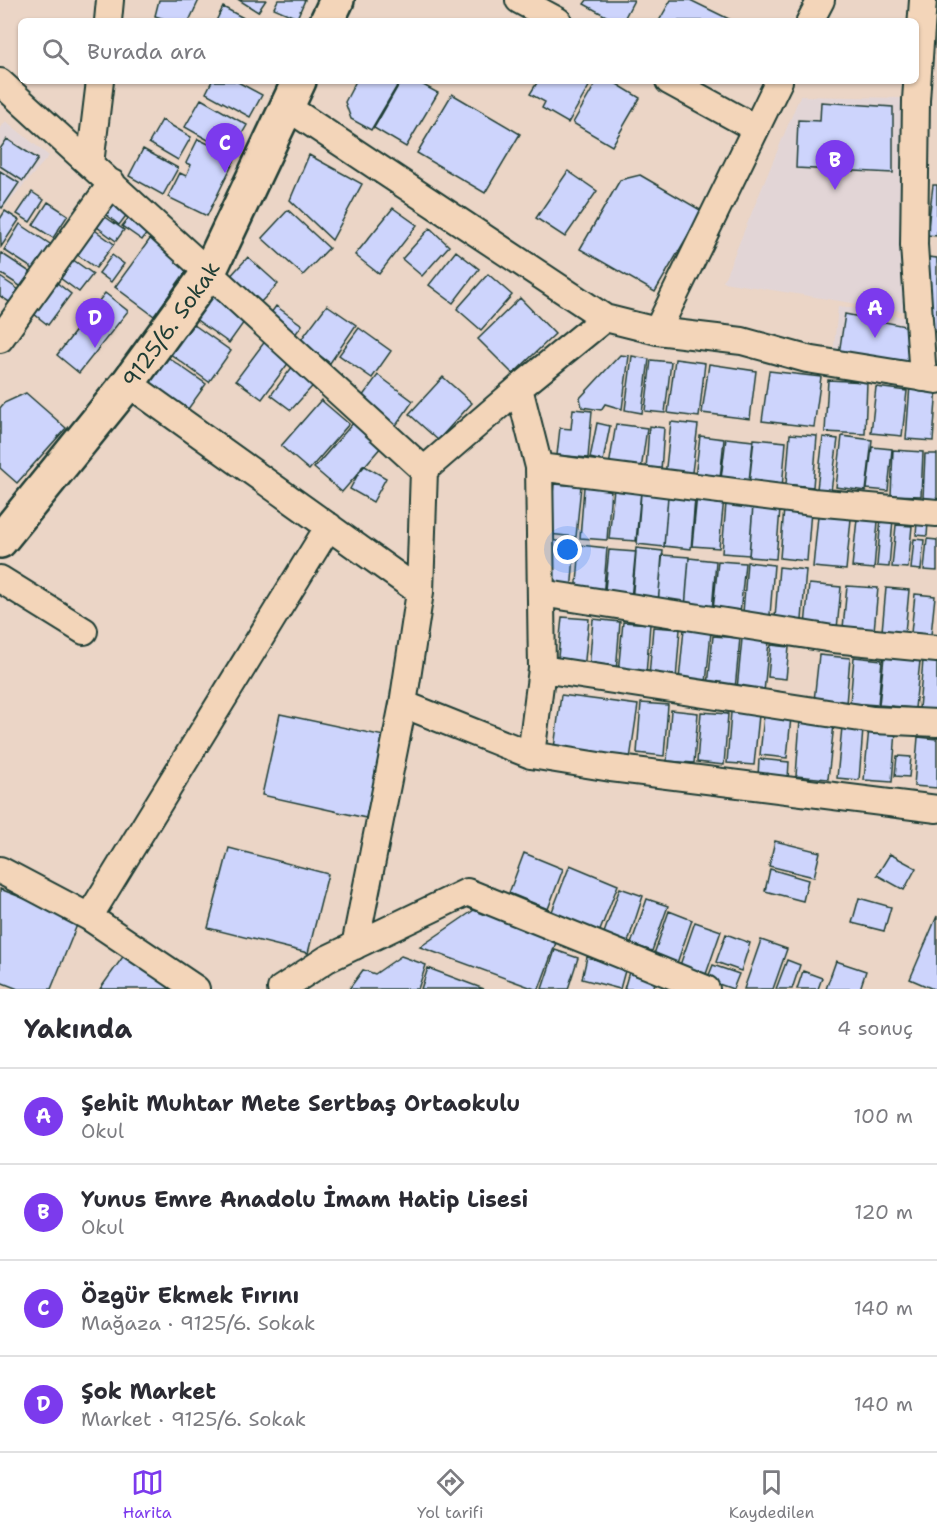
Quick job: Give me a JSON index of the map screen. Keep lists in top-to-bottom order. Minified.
{"streets":{"main road":["9125/6. Sokak"]},"page":{"search":"Burada ara","pins":["C","B","A","D"],"heading":["Yakında","4 sonuç"],"list":[{"mark":"A","name":"Şehit Muhtar Mete Sertbaş Ortaokulu","note":"Okul","value":"100 m"},{"mark":"B","name":"Yunus Emre Anadolu İmam Hatip Lisesi","note":"Okul","value":"120 m"},{"mark":"C","name":"Özgür Ekmek Fırını","note":"Mağaza · 9125/6. Sokak","value":"140 m"},{"mark":"D","name":"Şok Market","note":"Market · 9125/6. Sokak","value":"140 m"}],"nav":["Harita","Yol tarifi","Kaydedilen"]}}
